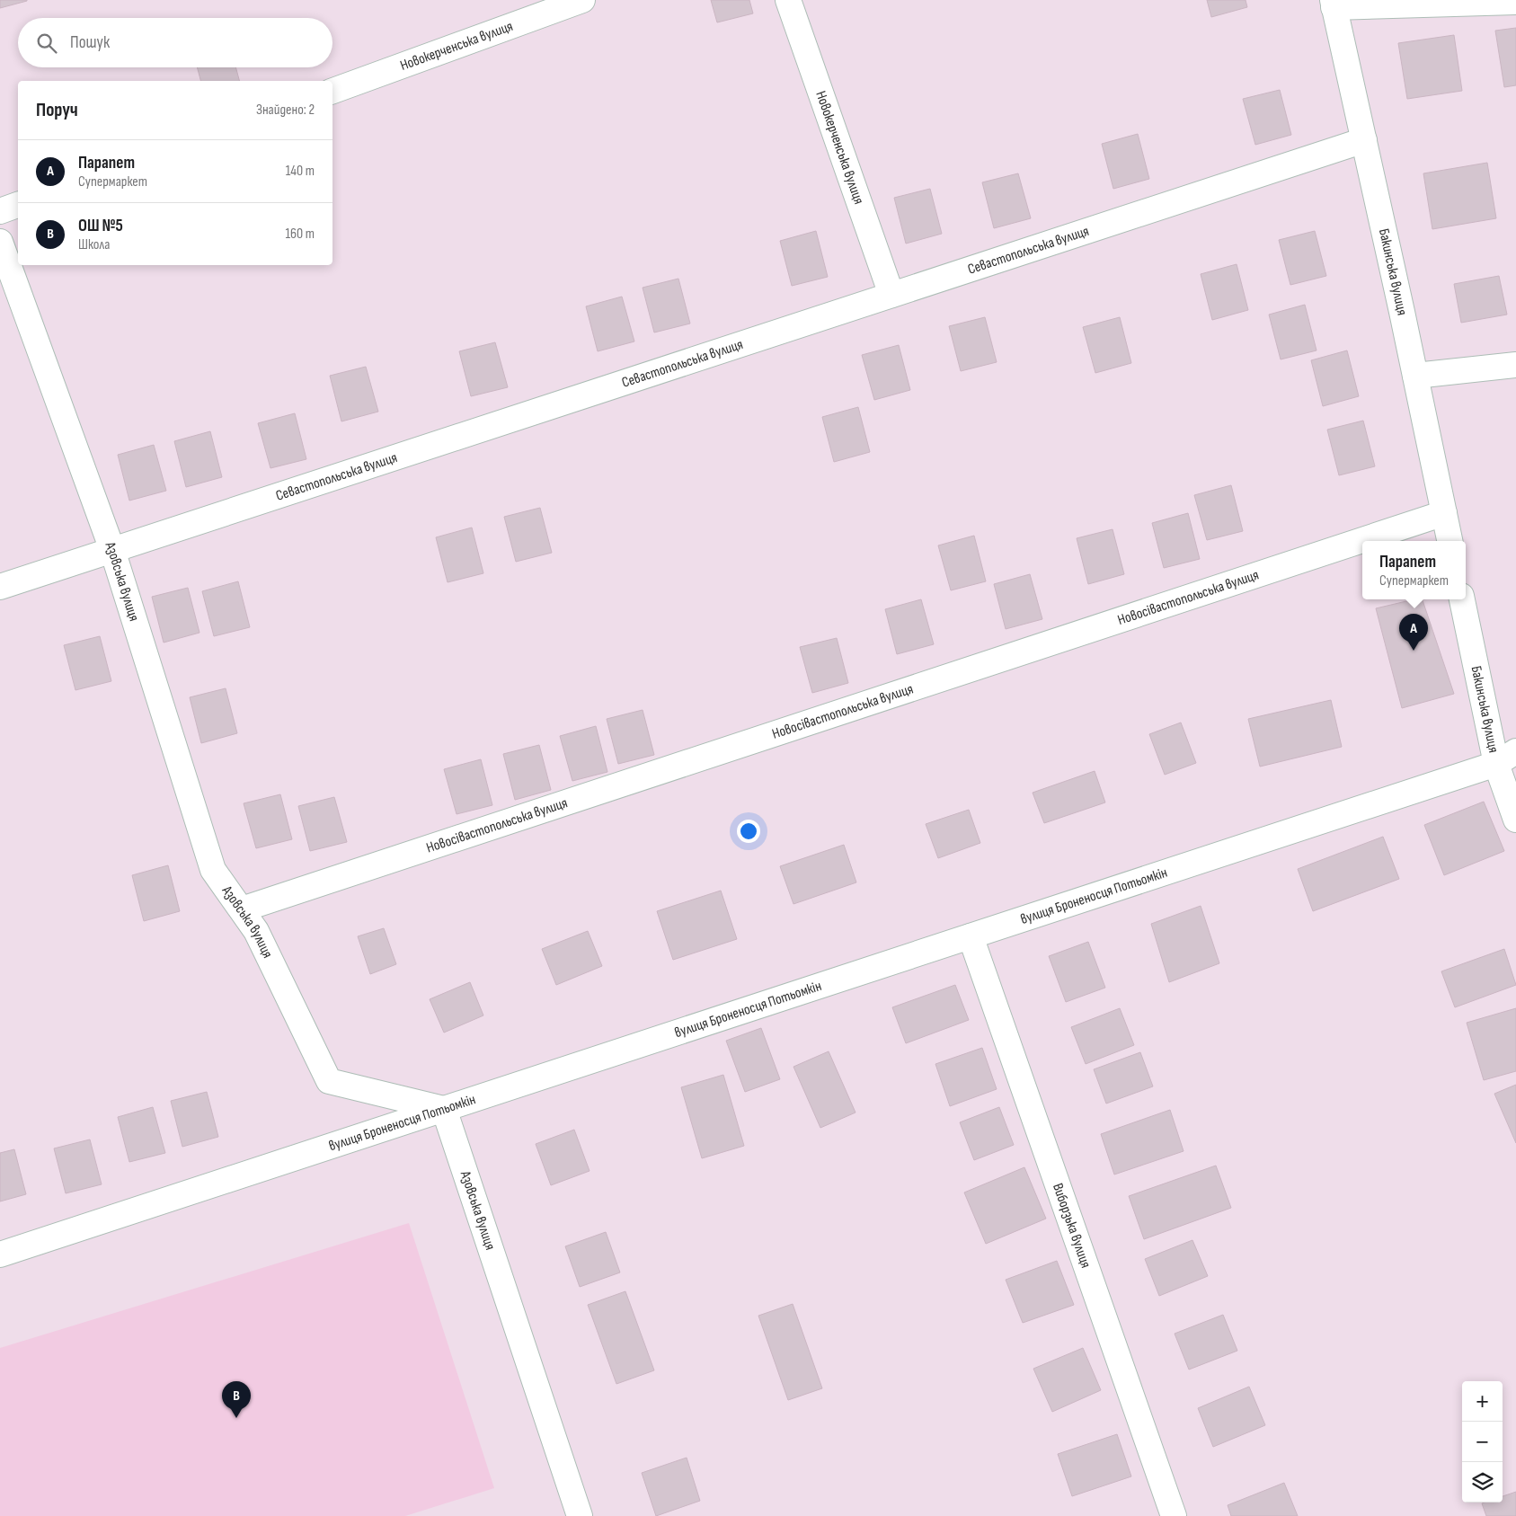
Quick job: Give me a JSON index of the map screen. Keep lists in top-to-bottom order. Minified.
{"streets":{"street":["Новокерченська вулиця","Севастопольська вулиця","Бакинська вулиця","Азовська вулиця","Новосівастопольська вулиця","вулиця Броненосця Потьомкін","Виборзька вулиця"]},"crossings":[["Новокерченська вулиця","Севастопольська вулиця"],["Севастопольська вулиця","Бакинська вулиця"],["Севастопольська вулиця","Азовська вулиця"],["Бакинська вулиця","Новосівастопольська вулиця"],["Бакинська вулиця","вулиця Броненосця Потьомкін"],["Азовська вулиця","Новосівастопольська вулиця"],["Азовська вулиця","вулиця Броненосця Потьомкін"],["вулиця Броненосця Потьомкін","Виборзька вулиця"]],"page":{"search":"Пошук","heading":["Поруч","Знайдено: 2"],"list":[{"mark":"A","name":"Парапет","note":"Супермаркет","value":"140 m"},{"mark":"B","name":"ОШ №5","note":"Школа","value":"160 m"}],"popup":["Парапет","Супермаркет"],"pins":["A","B"],"map_buttons":["+","−"]}}
